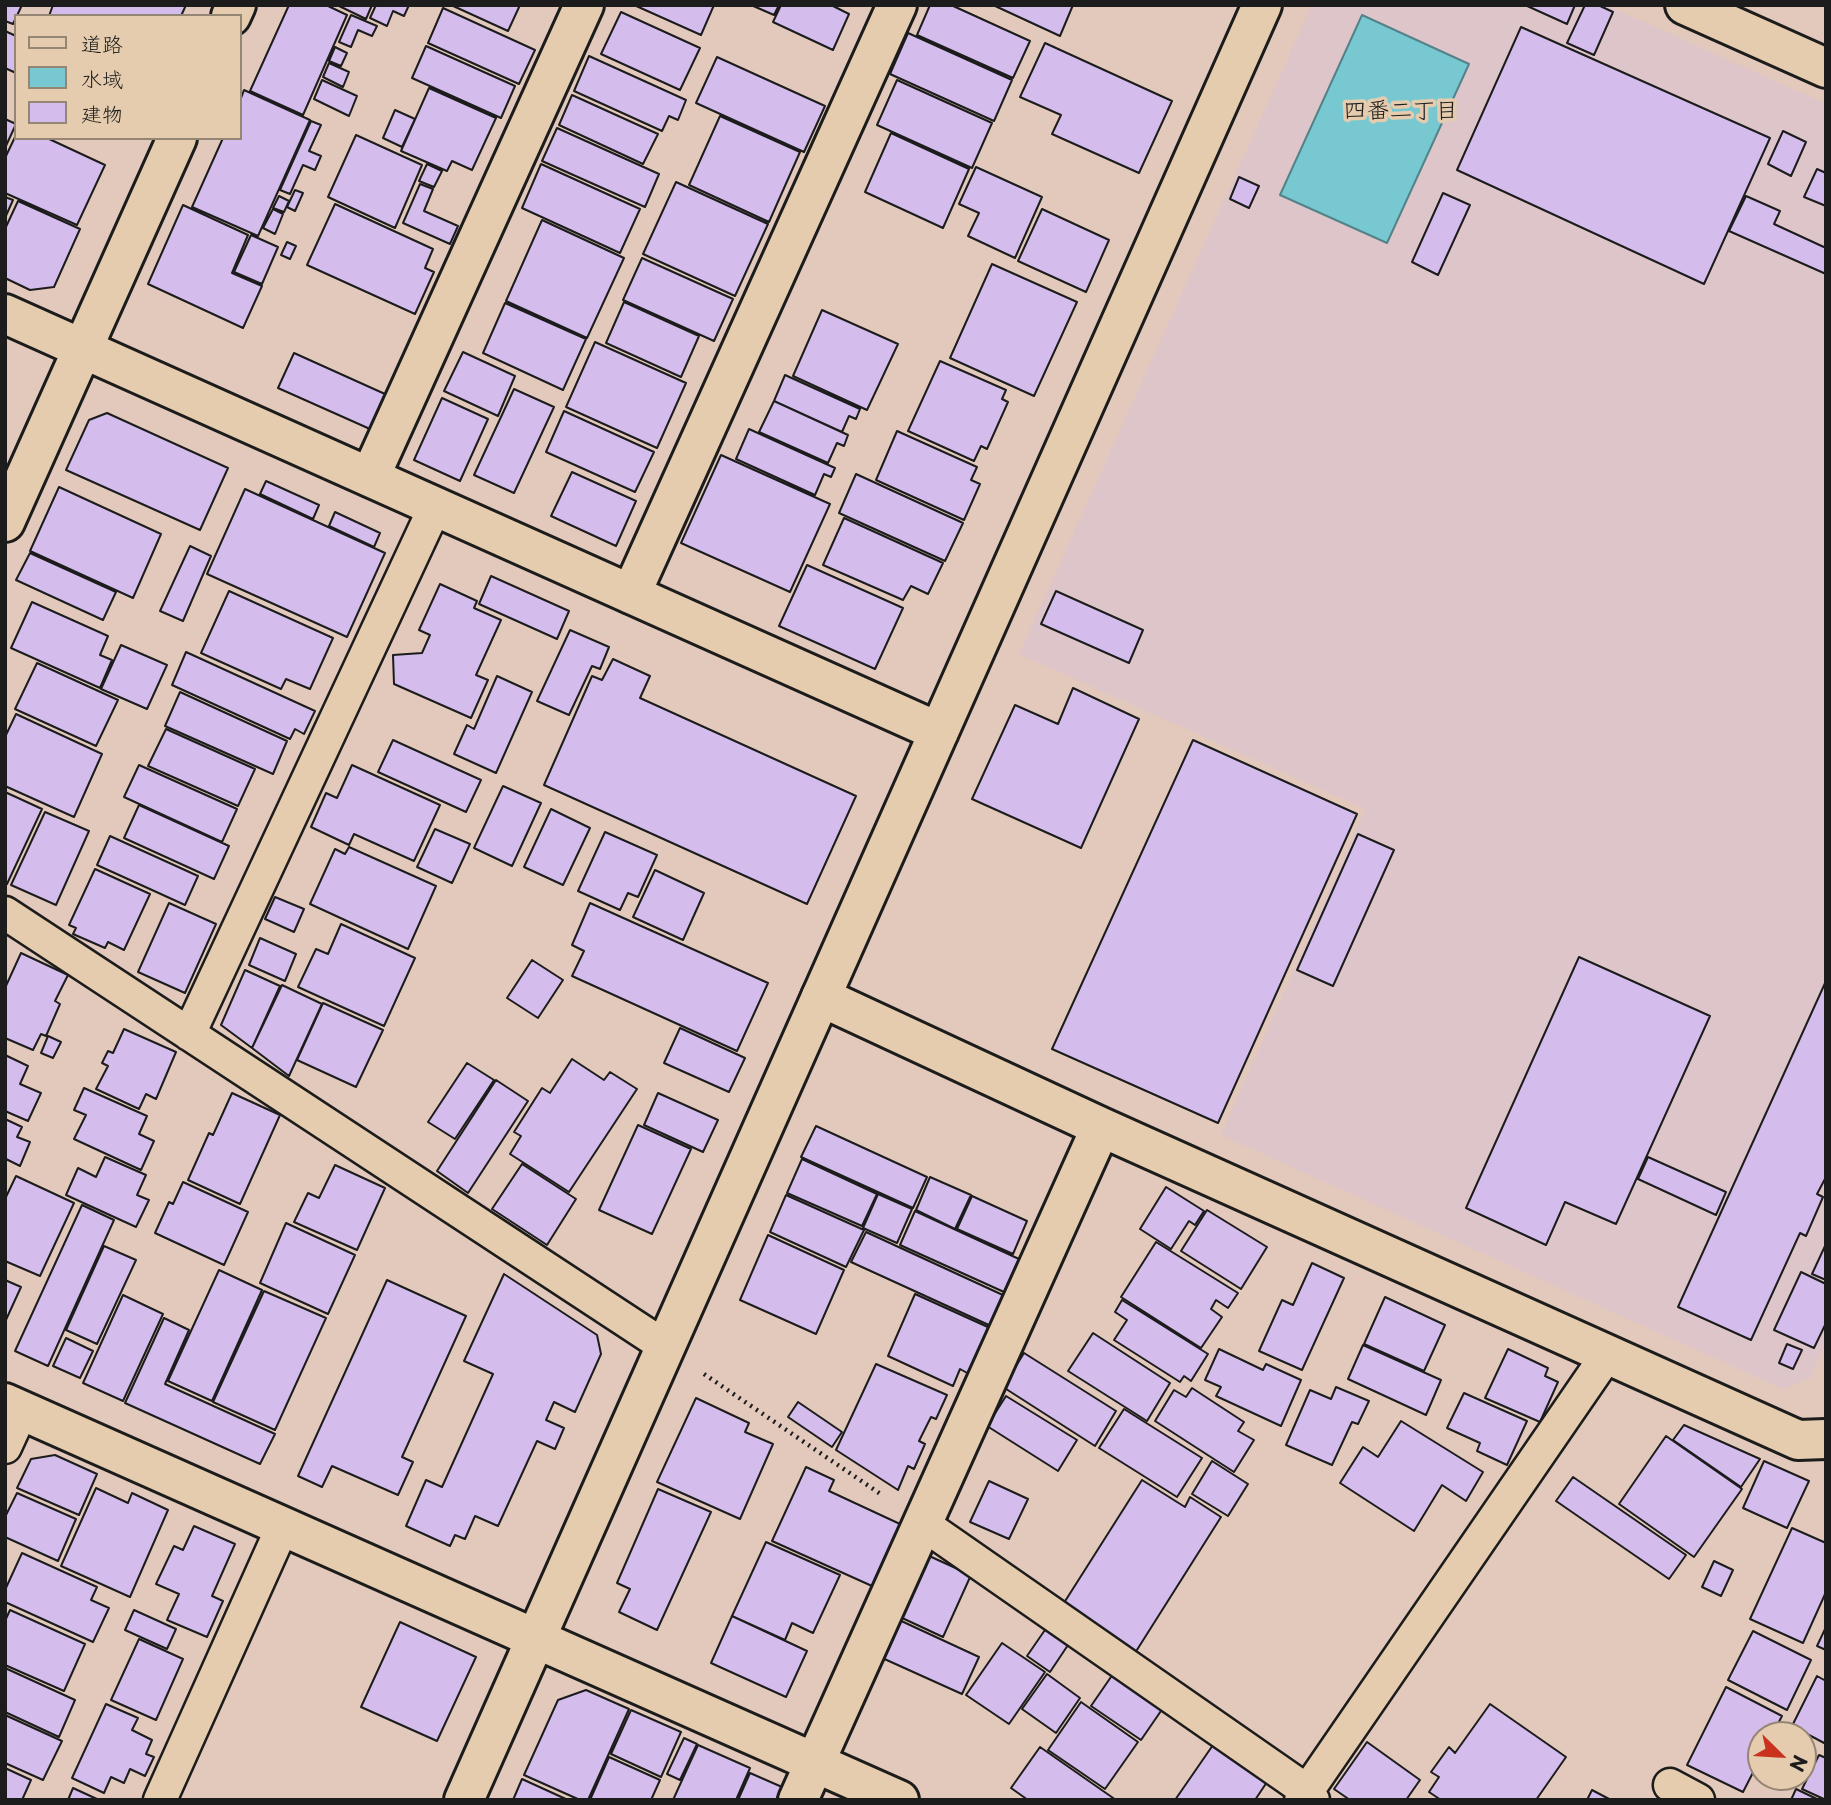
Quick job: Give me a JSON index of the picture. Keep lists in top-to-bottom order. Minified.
{"districts":["四番二丁目"],"legend":["道路","水域","建物"],"north":"bottom right"}
